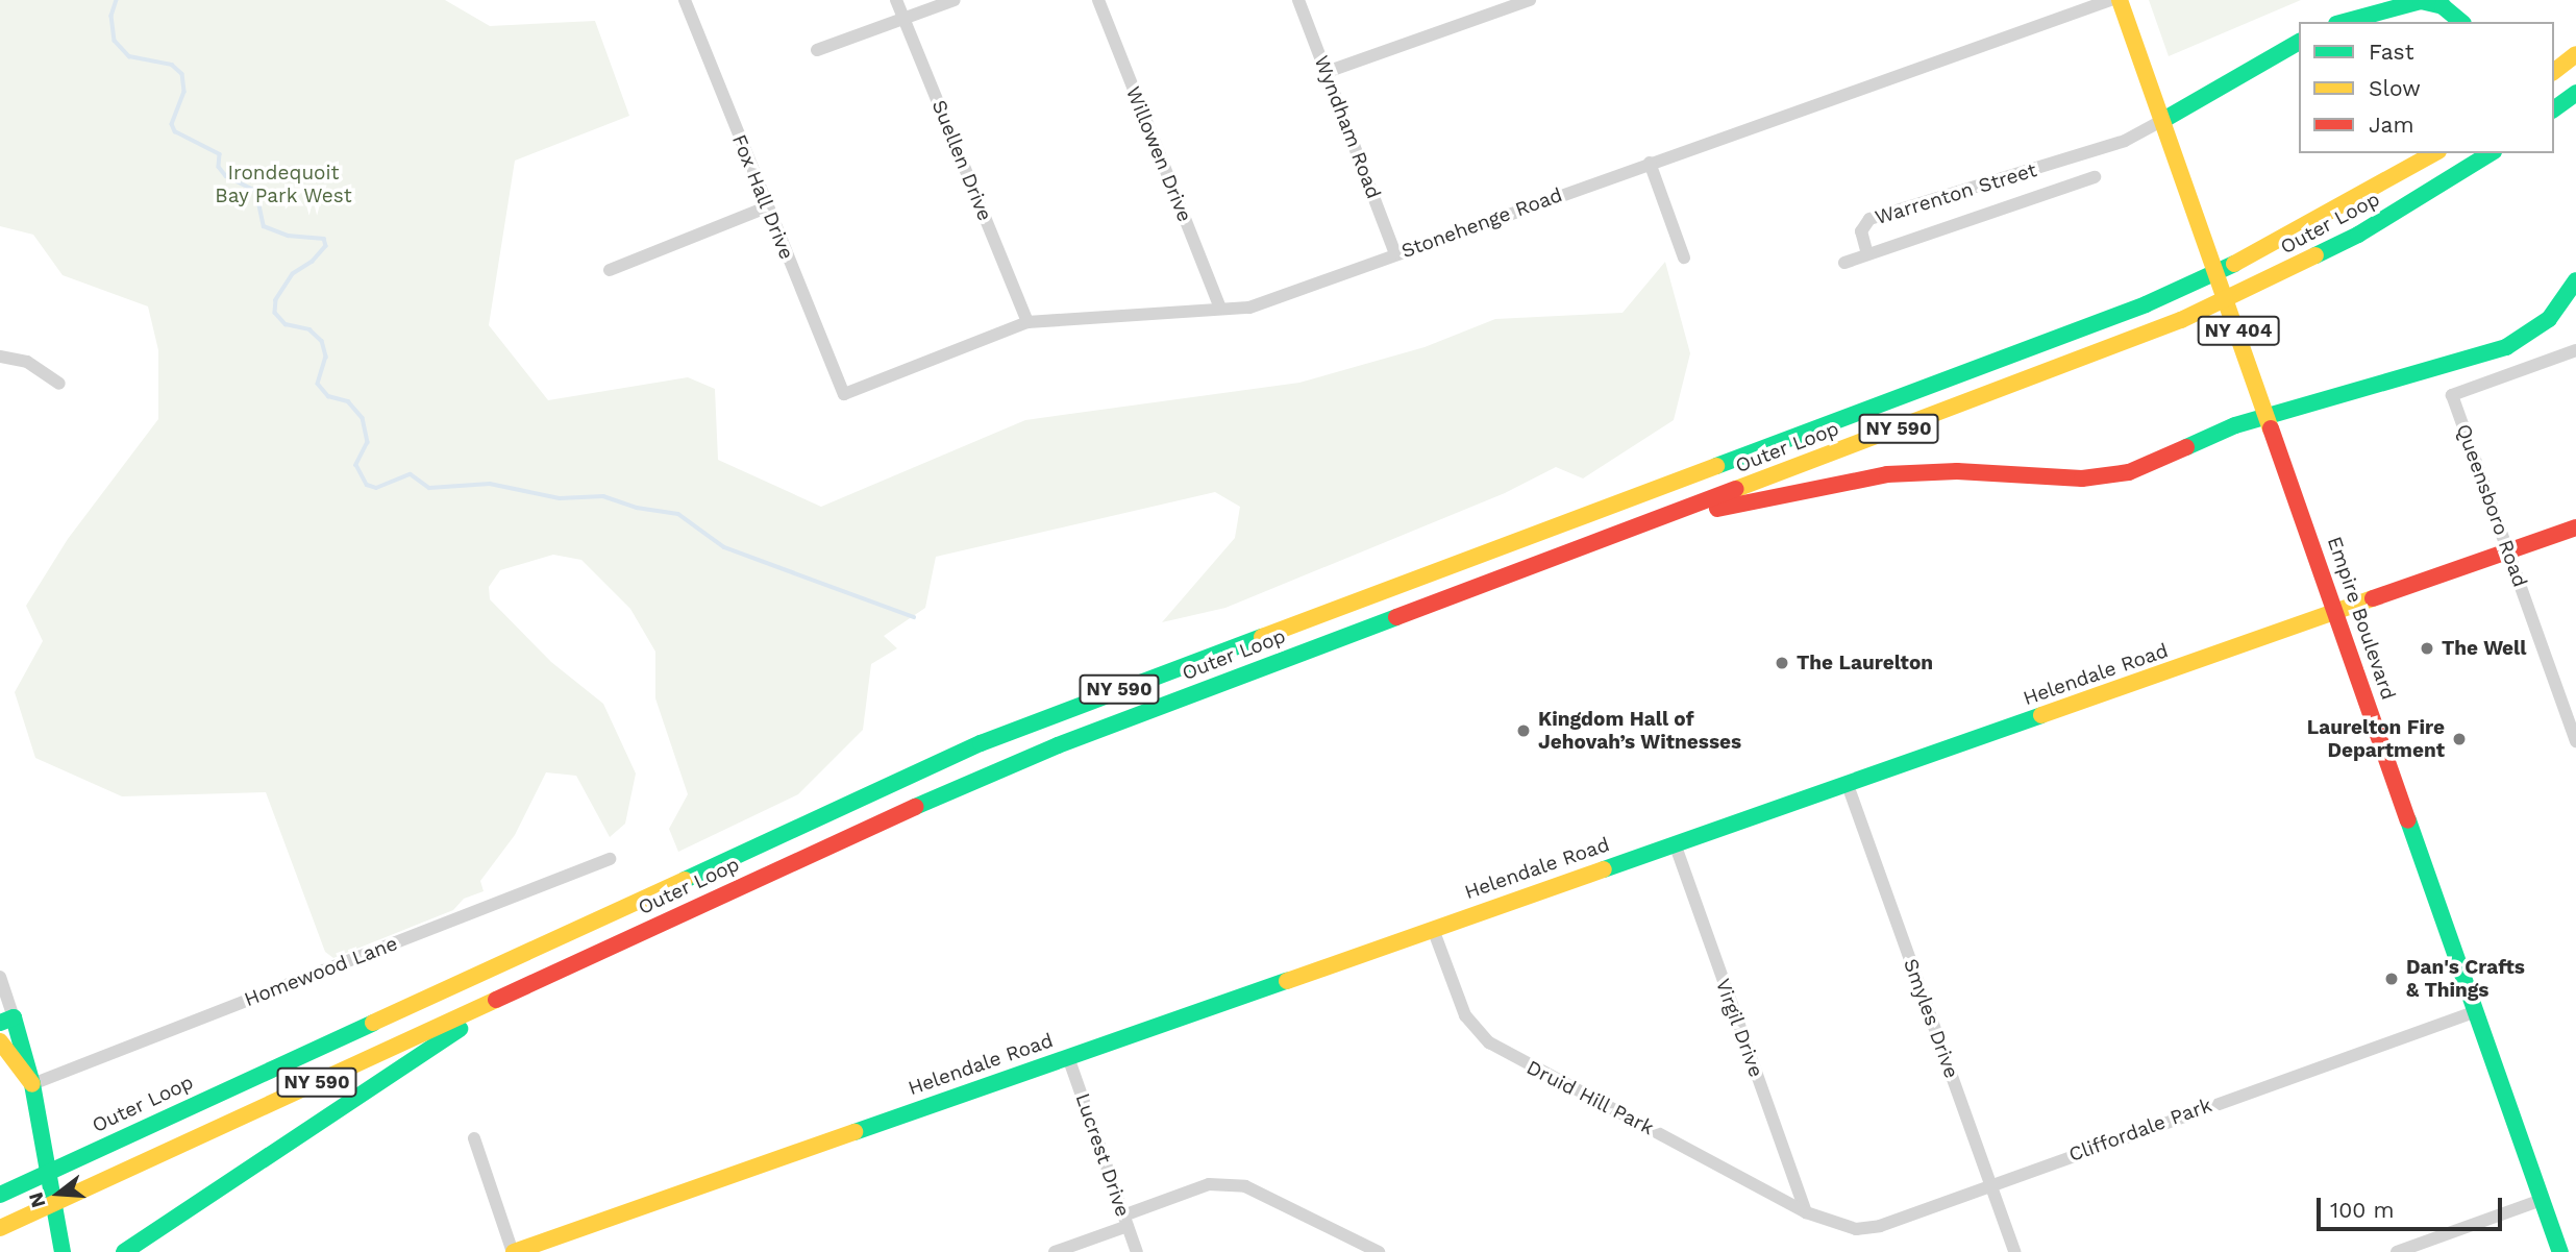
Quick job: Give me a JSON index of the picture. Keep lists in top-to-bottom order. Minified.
{"streets":{"main road":["Outer Loop","NY 404","NY 590","Empire Boulevard","Helendale Road"],"street":["Wyndham Road","Willowen Drive","Suellen Drive","Warrenton Street","Fox Hall Drive","Stonehenge Road","Queensboro Road","Homewood Lane","Smyles Drive","Virgil Drive","Druid Hill Park","Cliffordale Park","Lucrest Drive"]},"crossings":[["Wyndham Road","Stonehenge Road"],["Willowen Drive","Stonehenge Road"],["Suellen Drive","Stonehenge Road"],["Warrenton Street","Empire Boulevard"],["Fox Hall Drive","Stonehenge Road"],["Queensboro Road","Helendale Road"],["Empire Boulevard","Helendale Road"],["Empire Boulevard","Cliffordale Park"],["Helendale Road","Smyles Drive"],["Helendale Road","Virgil Drive"],["Helendale Road","Druid Hill Park"],["Helendale Road","Lucrest Drive"],["Smyles Drive","Cliffordale Park"],["Virgil Drive","Druid Hill Park"],["Virgil Drive","Cliffordale Park"],["Druid Hill Park","Cliffordale Park"]],"parks":["Irondequoit Bay Park West"],"places":["The Well","The Laurelton","Kingdom Hall of Jehovah’s Witnesses","Laurelton Fire Department","Dan's Crafts & Things"],"legend":["Fast","Slow","Jam"],"scale_bar":"100 m","north":"left"}
